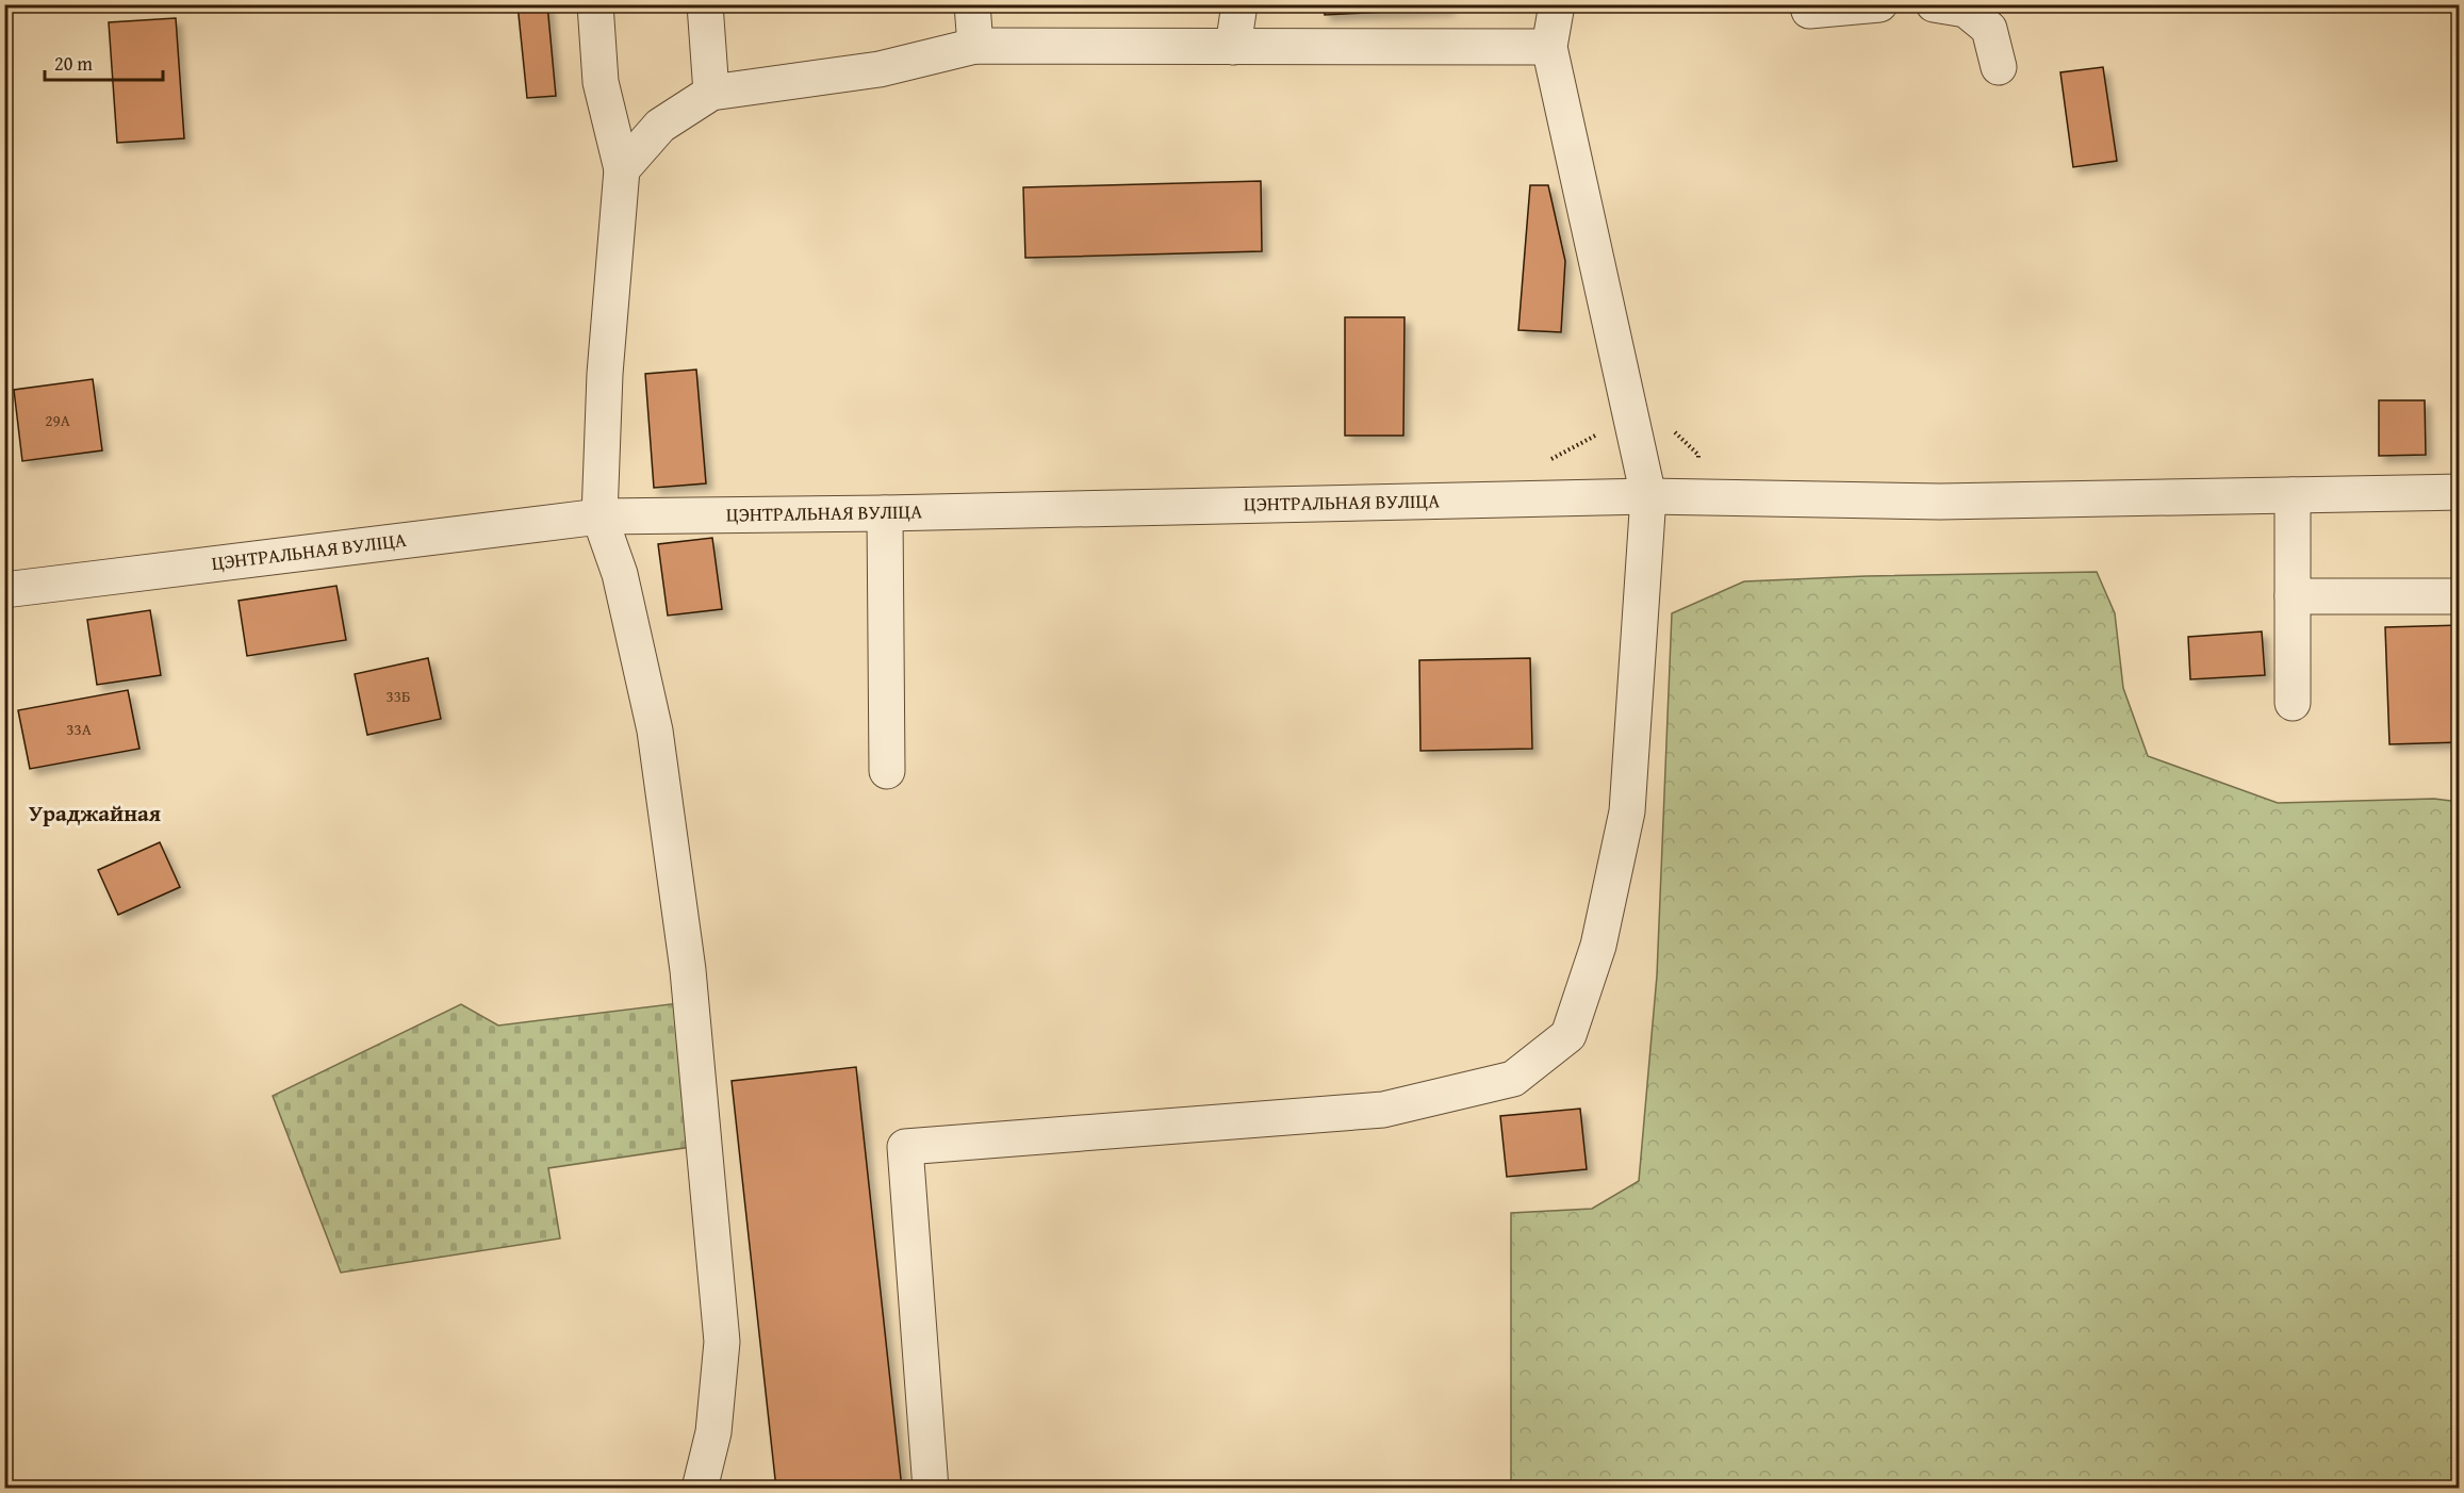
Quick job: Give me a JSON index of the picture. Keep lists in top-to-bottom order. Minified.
{"streets":{"street":["ЦЭНТРАЛЬНАЯ ВУЛІЦА"]},"districts":["Ураджайная"],"house_numbers":["29А","33Б","33А"],"scale_bar":"20 m"}
